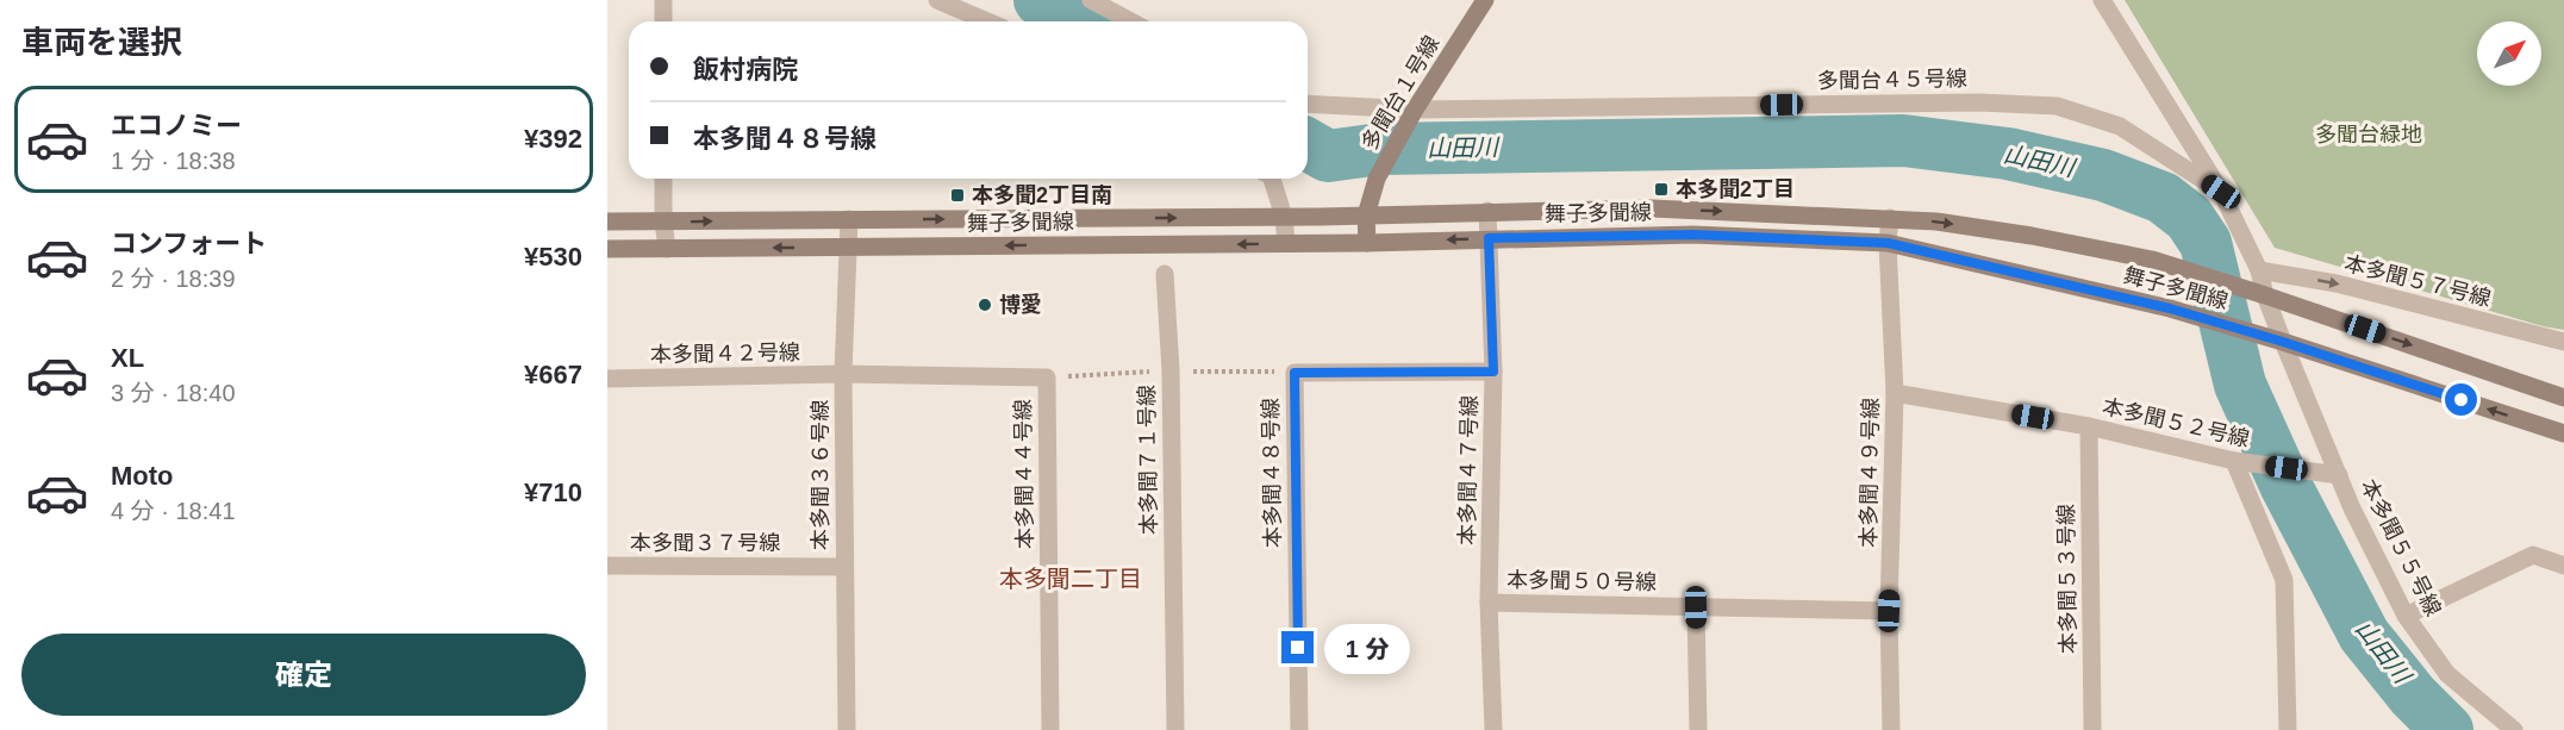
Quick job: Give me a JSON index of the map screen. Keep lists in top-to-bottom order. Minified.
{"streets":{"street":["多聞台４５号線","多聞台１号線","舞子多聞線","本多聞５７号線","本多聞４２号線","本多聞５２号線","本多聞７１号線","本多聞４７号線","本多聞４８号線","本多聞４９号線","本多聞４４号線","本多聞３６号線","本多聞３７号線","本多聞５５号線","本多聞５３号線","本多聞５０号線"]},"crossings":[["多聞台４５号線","多聞台１号線"],["多聞台１号線","舞子多聞線"],["舞子多聞線","本多聞４７号線"],["舞子多聞線","本多聞４９号線"],["舞子多聞線","本多聞３６号線"],["本多聞４２号線","本多聞４４号線"],["本多聞４２号線","本多聞３６号線"],["本多聞５２号線","本多聞４９号線"],["本多聞５２号線","本多聞５５号線"],["本多聞５２号線","本多聞５３号線"],["本多聞４７号線","本多聞４８号線"],["本多聞４７号線","本多聞５０号線"],["本多聞４９号線","本多聞５０号線"],["本多聞４４号線","本多聞３６号線"],["本多聞３６号線","本多聞３７号線"]],"one_way":["本多聞５７号線"],"districts":["本多聞二丁目"],"water":["山田川"],"parks":["多聞台緑地"],"places":{"transit":["本多聞2丁目","本多聞2丁目南"],"other":["博愛"]},"north":"top right","page":{"heading":"車両を選択","banner":["飯村病院","本多聞４８号線"],"list":[{"name":"エコノミー","note":"1 分 · 18:38","value":"¥392"},{"name":"コンフォート","note":"2 分 · 18:39","value":"¥530"},{"name":"XL","note":"3 分 · 18:40","value":"¥667"},{"name":"Moto","note":"4 分 · 18:41","value":"¥710"}],"buttons":"確定","bubble":"1 分"}}
